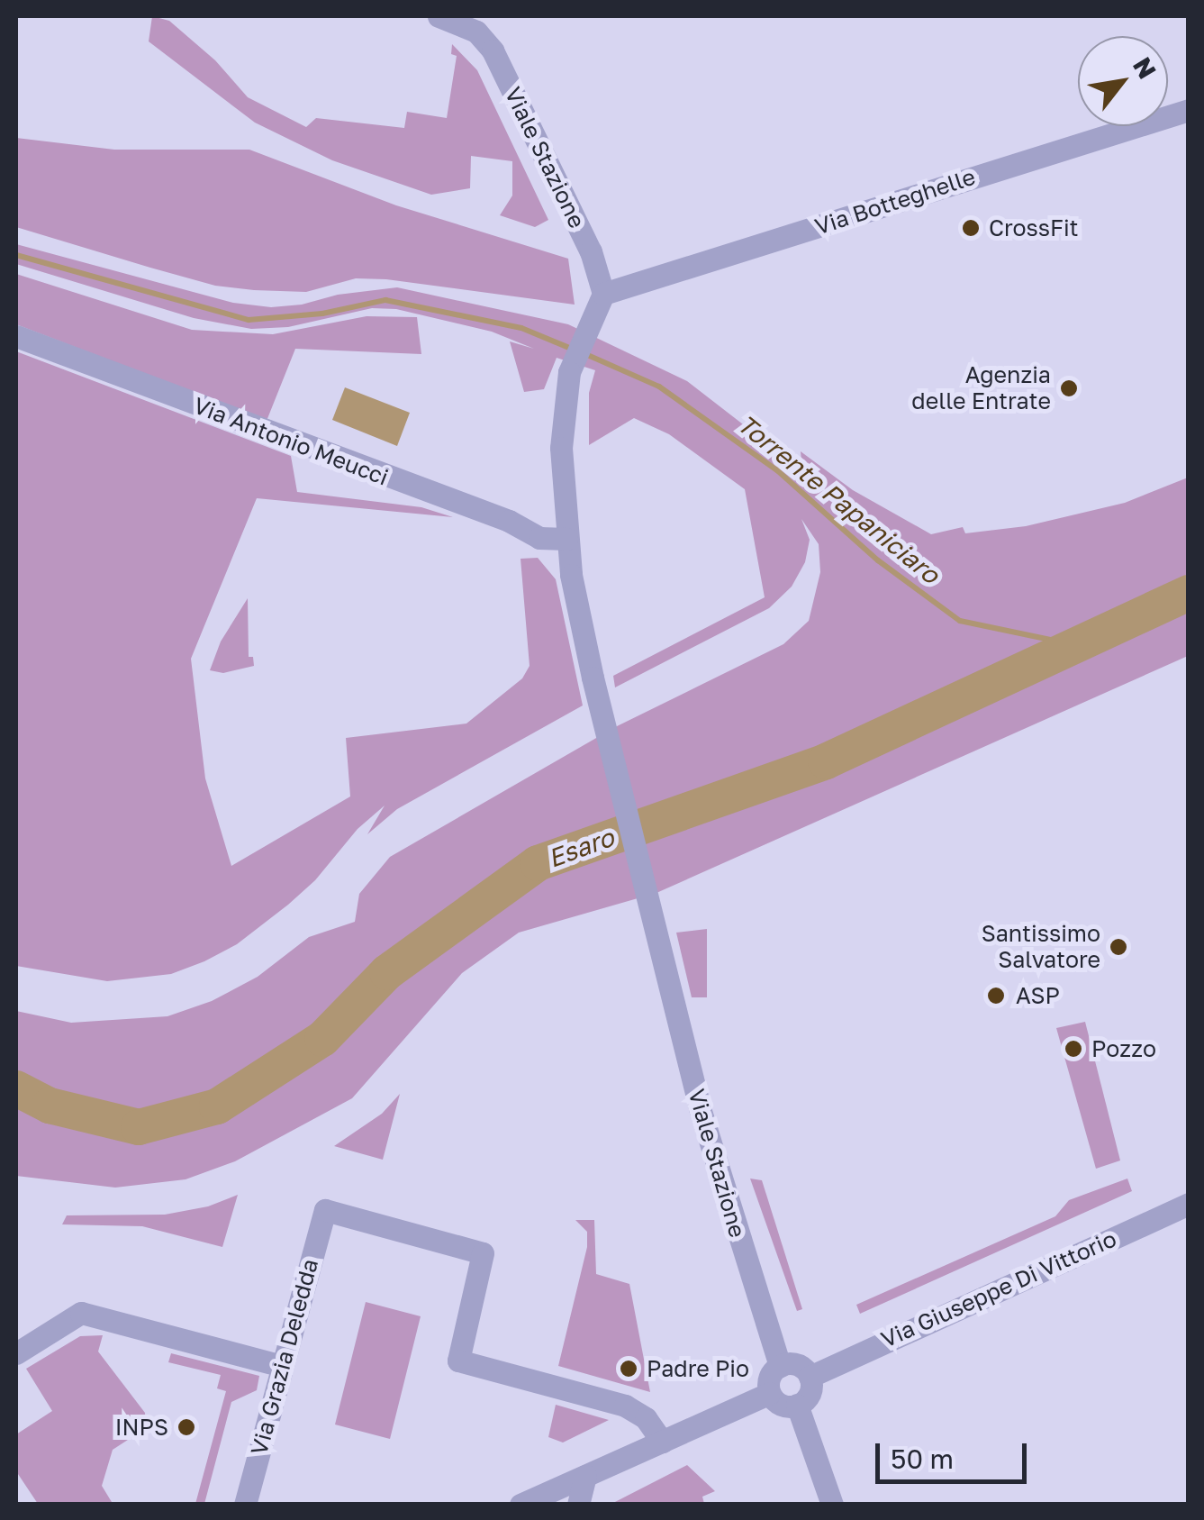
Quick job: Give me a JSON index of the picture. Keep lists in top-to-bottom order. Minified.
{"streets":{"street":["Viale Stazione","Via Botteghelle","Via Antonio Meucci","Via Giuseppe Di Vittorio","Via Grazia Deledda"]},"crossings":[["Viale Stazione","Via Botteghelle"],["Viale Stazione","Via Antonio Meucci"],["Viale Stazione","Via Giuseppe Di Vittorio"]],"water":["Torrente Papaniciaro","Esaro"],"places":["CrossFit","Agenzia delle Entrate","Santissimo Salvatore","ASP","Pozzo","Padre Pio","INPS"],"scale_bar":"50 m","north":"top right"}
